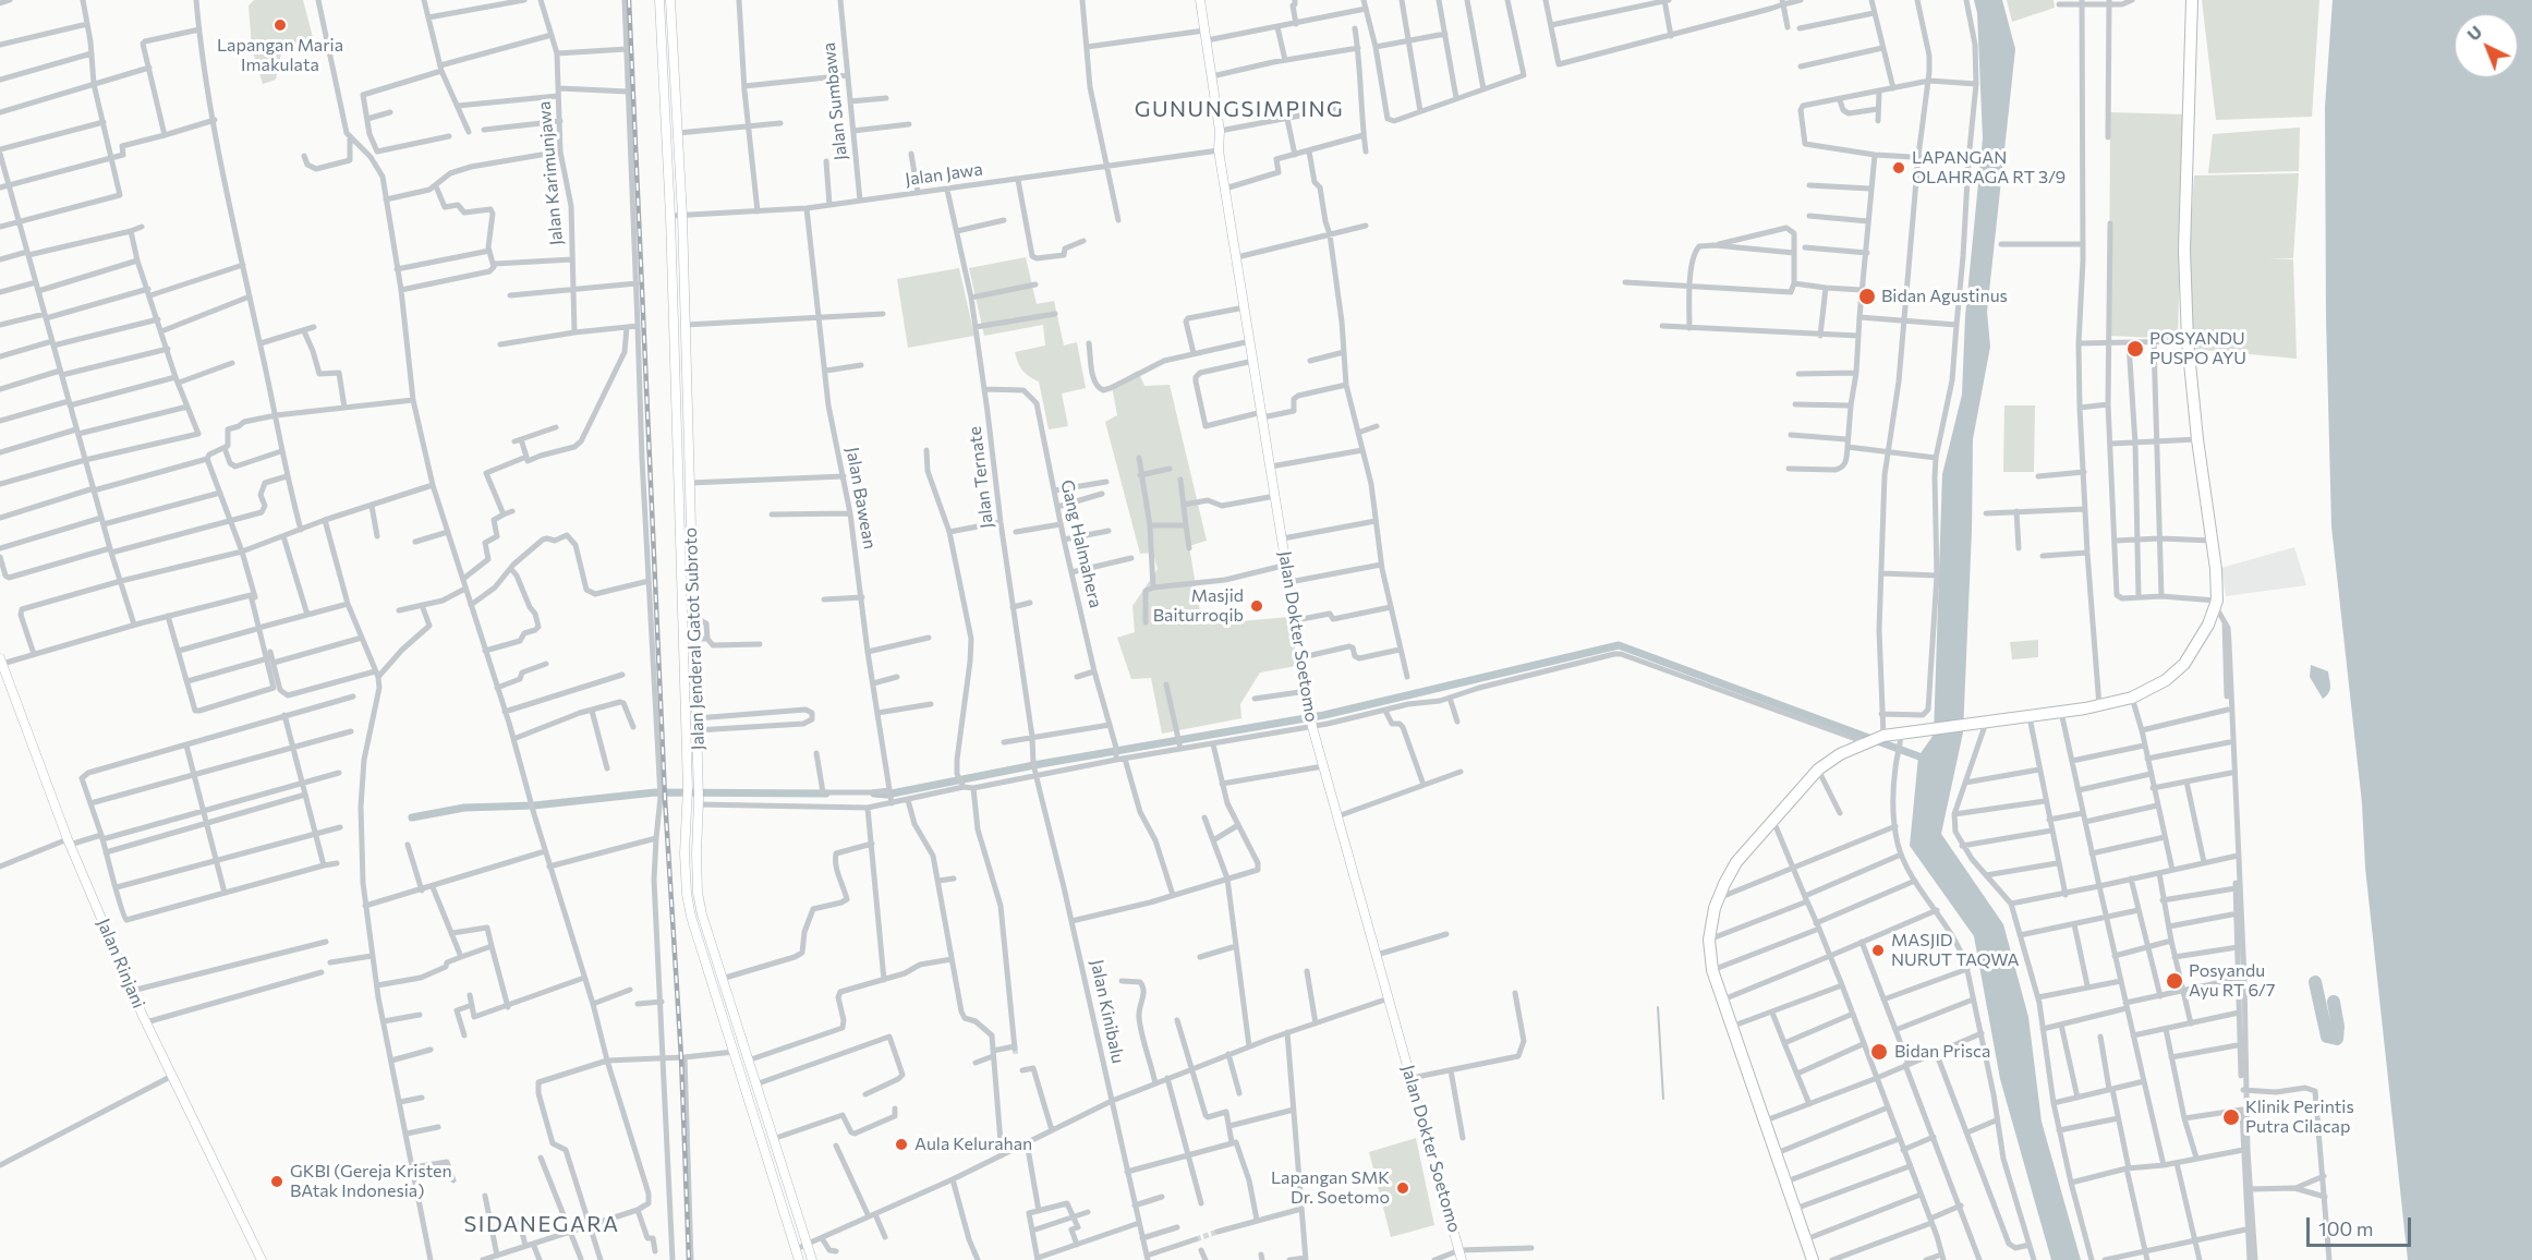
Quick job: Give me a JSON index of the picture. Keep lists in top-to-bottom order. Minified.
{"streets":{"main road":["Jalan Dokter Soetomo","Jalan Jenderal Gatot Subroto","Jalan Rinjani"],"street":["Jalan Sumbawa","Jalan Karimunjawa","Jalan Jawa","Jalan Ternate","Jalan Bawean","Gang Halmahera","Jalan Kinibalu"]},"crossings":[["Jalan Sumbawa","Jalan Jawa"],["Jalan Jawa","Jalan Ternate"],["Jalan Jawa","Jalan Bawean"],["Jalan Jawa","Jalan Dokter Soetomo"],["Jalan Jawa","Jalan Jenderal Gatot Subroto"],["Jalan Ternate","Gang Halmahera"],["Jalan Ternate","Jalan Kinibalu"]],"districts":["GUNUNGSIMPING","SIDANEGARA"],"places":["Lapangan Maria Imakulata","LAPANGAN OLAHRAGA RT 3/9","Bidan Agustinus","POSYANDU PUSPO AYU","Masjid Baiturroqib","MASJID NURUT TAQWA","Posyandu Ayu RT 6/7","Bidan Prisca","Klinik Perintis Putra Cilacap","Aula Kelurahan","GKBI (Gereja Kristen BAtak Indonesia)","Lapangan SMK Dr. Soetomo"],"scale_bar":"100 m","north":"top left"}
